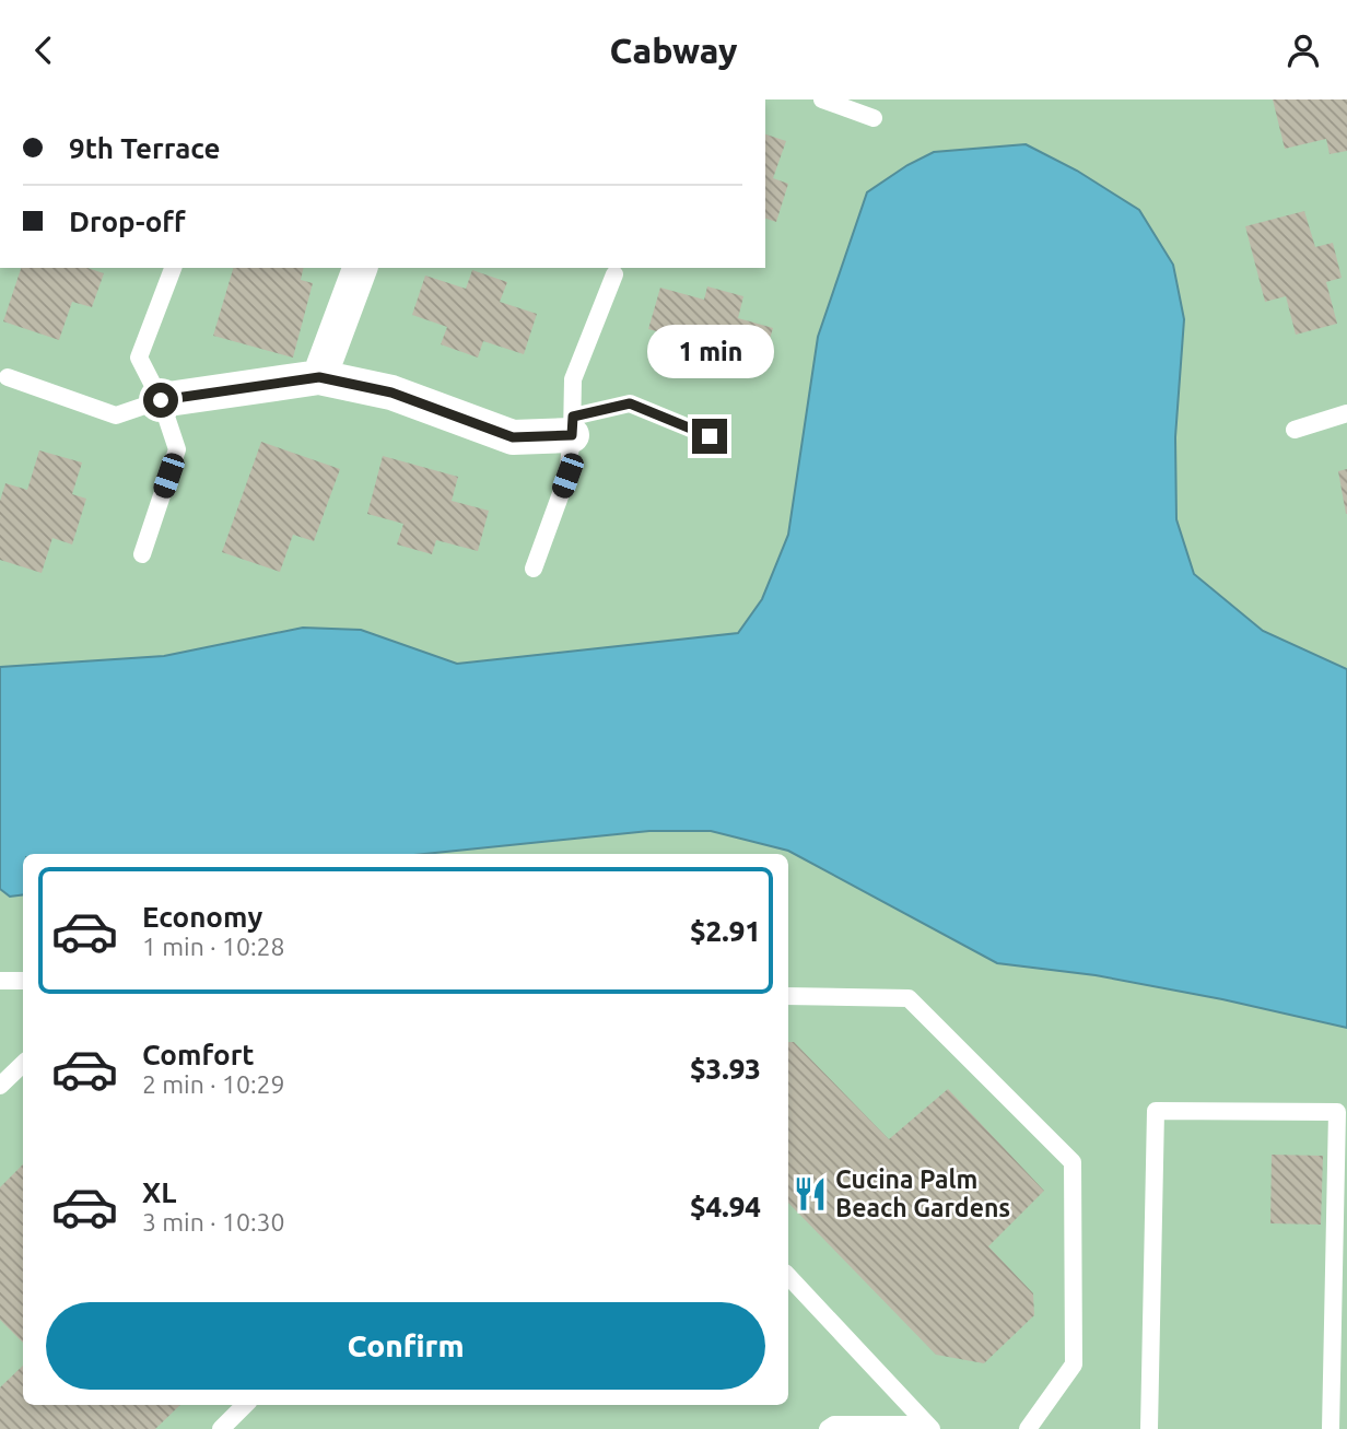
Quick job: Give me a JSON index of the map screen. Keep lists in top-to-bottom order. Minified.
{"places":{"restaurant":["Cucina Palm Beach Gardens"]},"page":{"header":"Cabway","banner":["9th Terrace","Drop-off"],"bubble":"1 min","list":[{"name":"Economy","note":"1 min · 10:28","value":"$2.91"},{"name":"Comfort","note":"2 min · 10:29","value":"$3.93"},{"name":"XL","note":"3 min · 10:30","value":"$4.94"}],"buttons":"Confirm"}}
